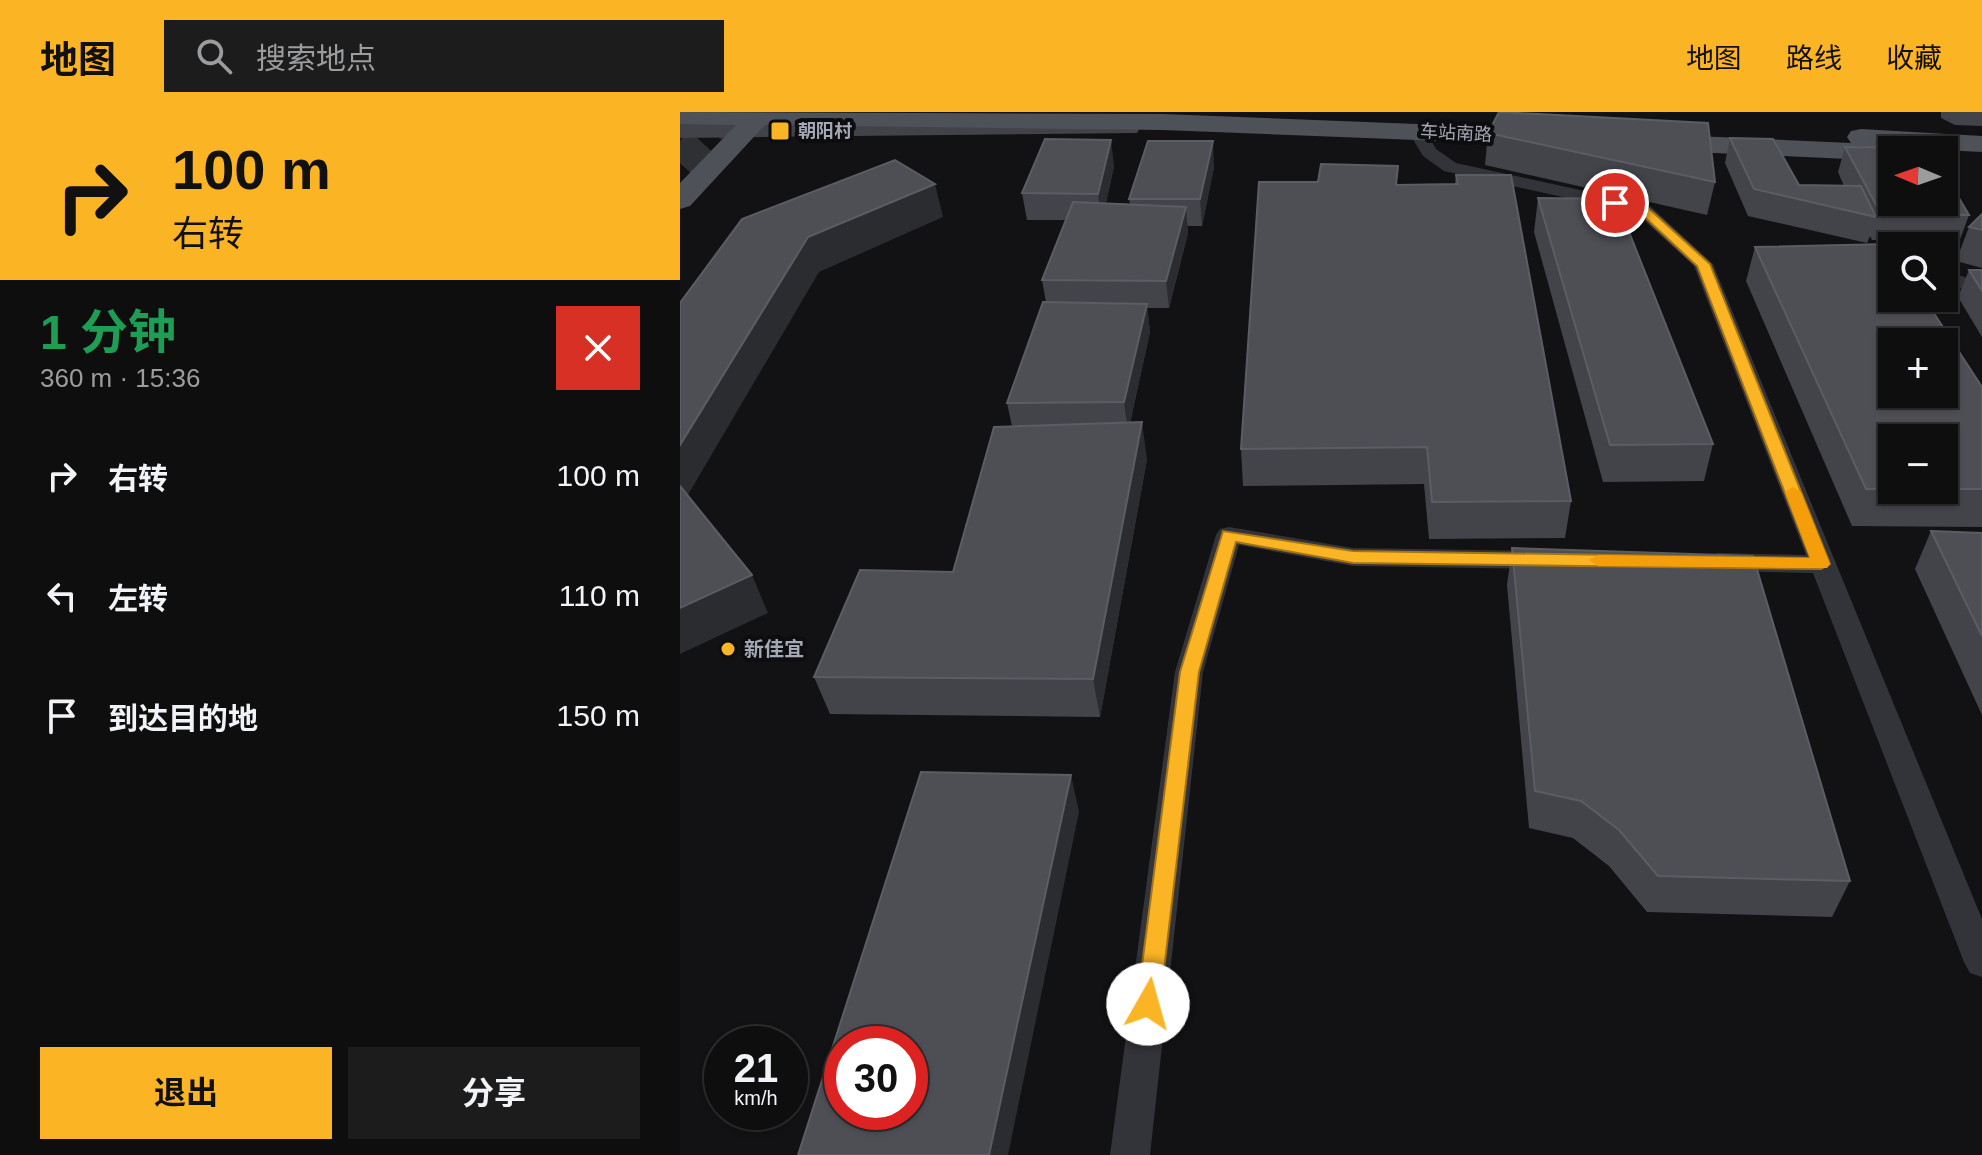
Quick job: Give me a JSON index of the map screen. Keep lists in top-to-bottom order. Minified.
{"streets":{"main road":["车站南路"]},"places":{"transit":["朝阳村"],"other":["新佳宜"]},"north":"left","page":{"header":"地图","search":"搜索地点","nav":["地图","路线","收藏"],"turn":["100 m","右转"],"map_buttons":["+","−"],"heading":["1 分钟","360 m · 15:36"],"list":[{"name":"右转","value":"100 m"},{"name":"左转","value":"110 m"},{"name":"到达目的地","value":"150 m"}],"speed":"21 km/h","limit":"30","buttons":["退出","分享"]}}
